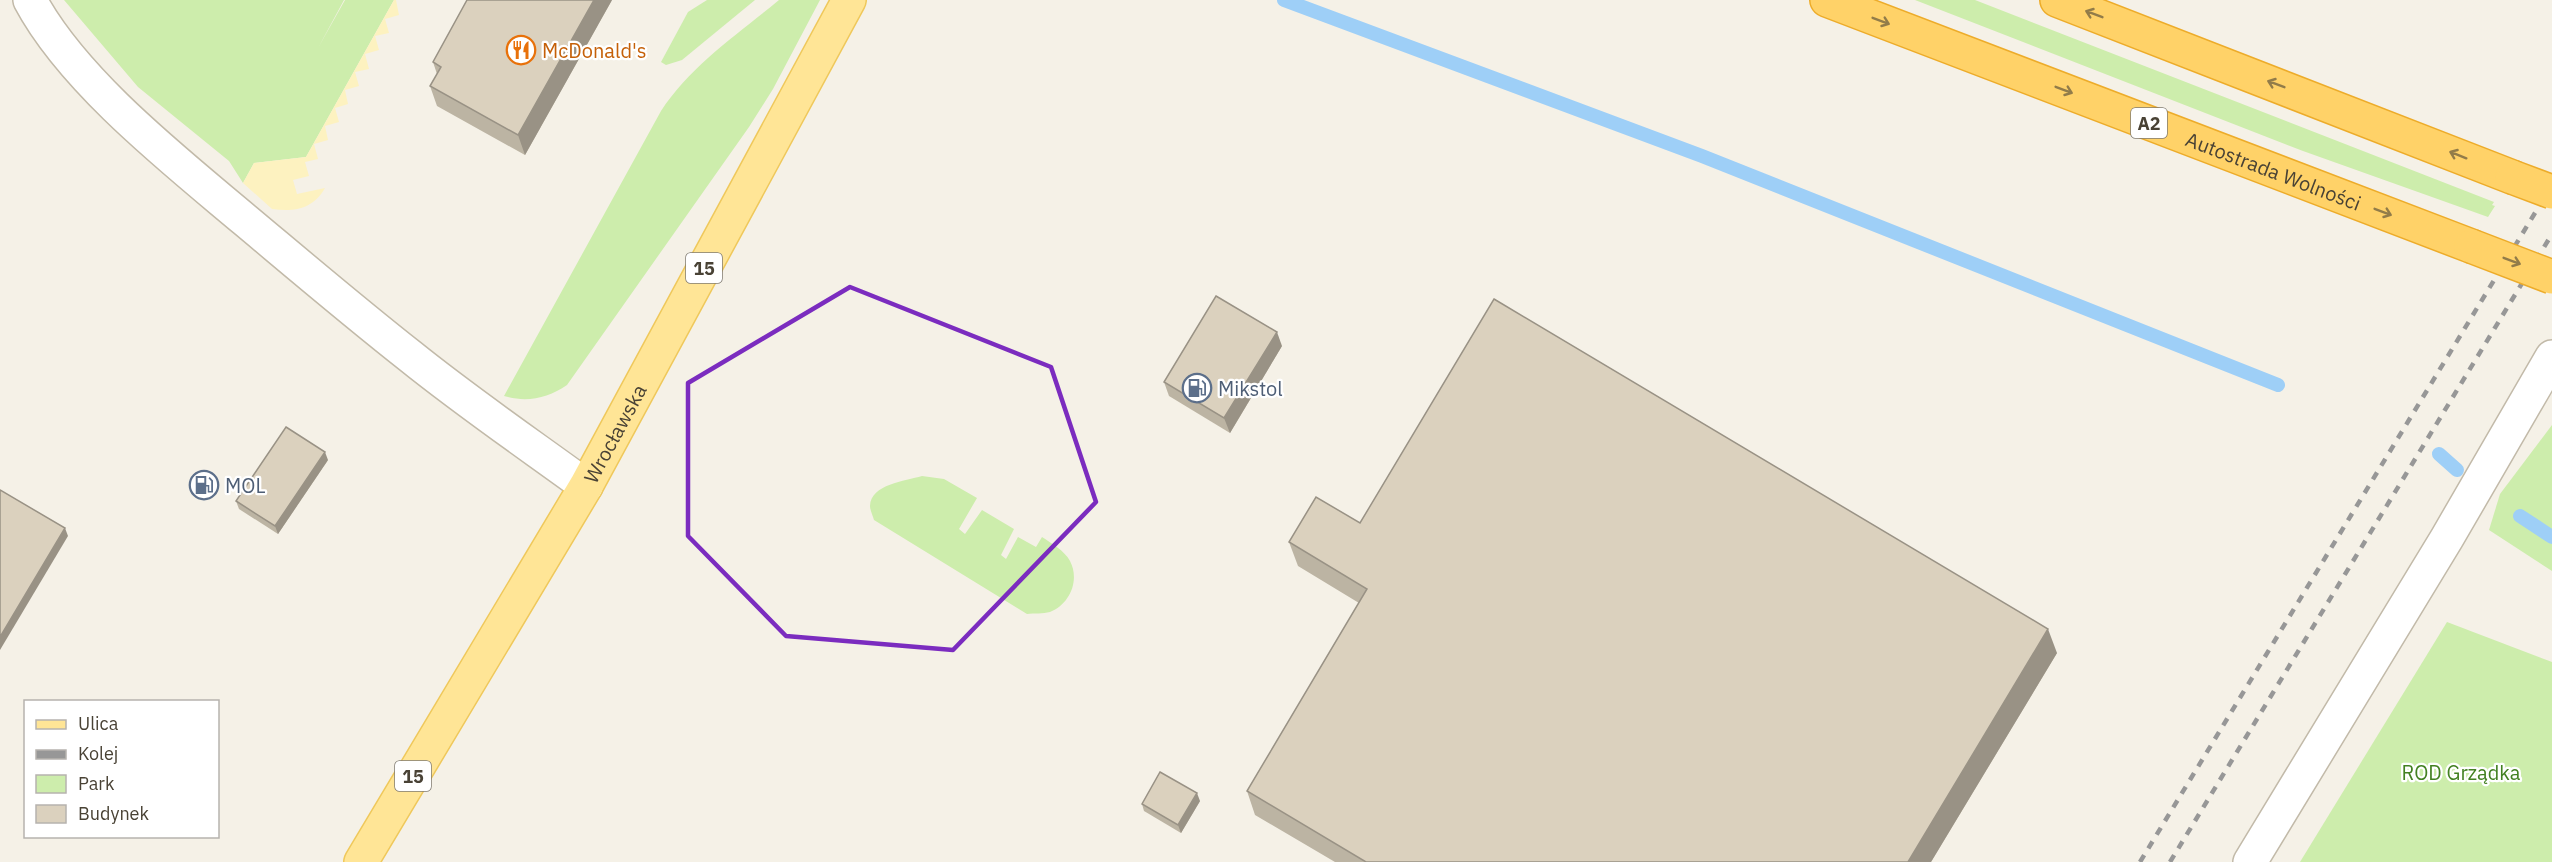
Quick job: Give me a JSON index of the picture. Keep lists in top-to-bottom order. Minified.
{"streets":{"highway":["A2","Autostrada Wolności"],"main road":["15","Wrocławska"]},"parks":["ROD Grządka"],"places":{"restaurant":["McDonald's"],"fuel station":["Mikstol","MOL"]},"legend":["Ulica","Kolej","Park","Budynek"]}
